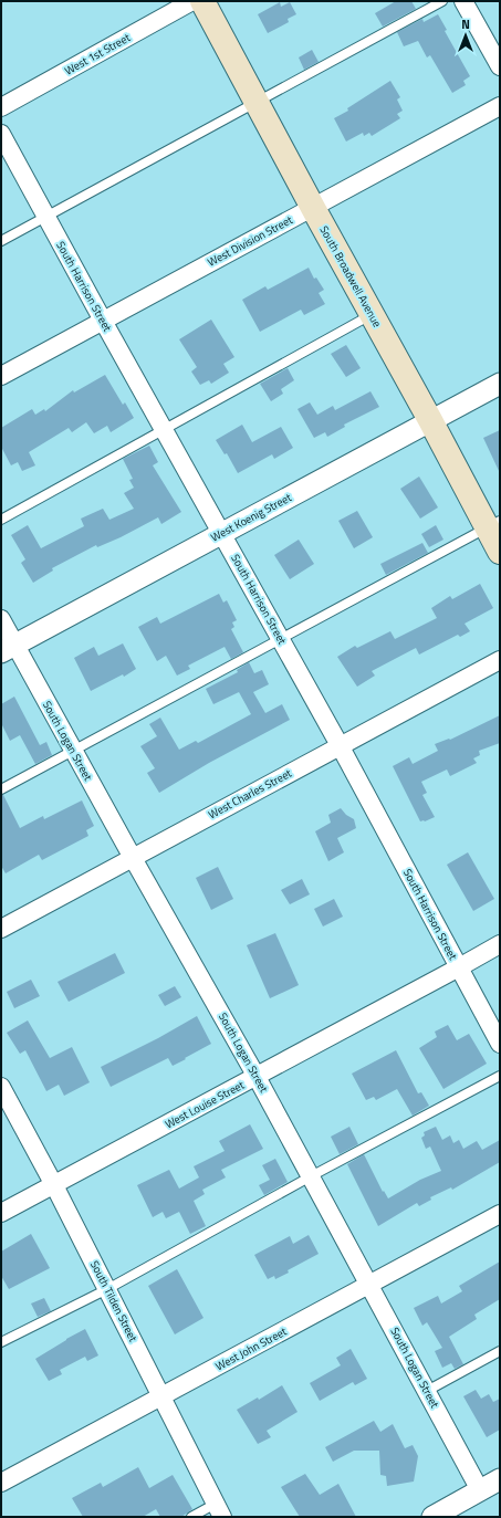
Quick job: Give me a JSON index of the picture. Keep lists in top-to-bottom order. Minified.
{"streets":{"main road":["South Broadwell Avenue"],"street":["West 1st Street","West Division Street","South Harrison Street","West Koenig Street","South Logan Street","West Charles Street","West Louise Street","South Tilden Street","West John Street"]},"crossings":[["West Division Street","South Broadwell Avenue"],["West Division Street","South Harrison Street"],["South Broadwell Avenue","West Koenig Street"],["South Harrison Street","West Koenig Street"],["South Harrison Street","West Charles Street"],["South Harrison Street","West Louise Street"],["West Koenig Street","South Logan Street"],["South Logan Street","West Charles Street"],["South Logan Street","West Louise Street"],["South Logan Street","West John Street"],["West Louise Street","South Tilden Street"],["South Tilden Street","West John Street"]],"north":"top"}
